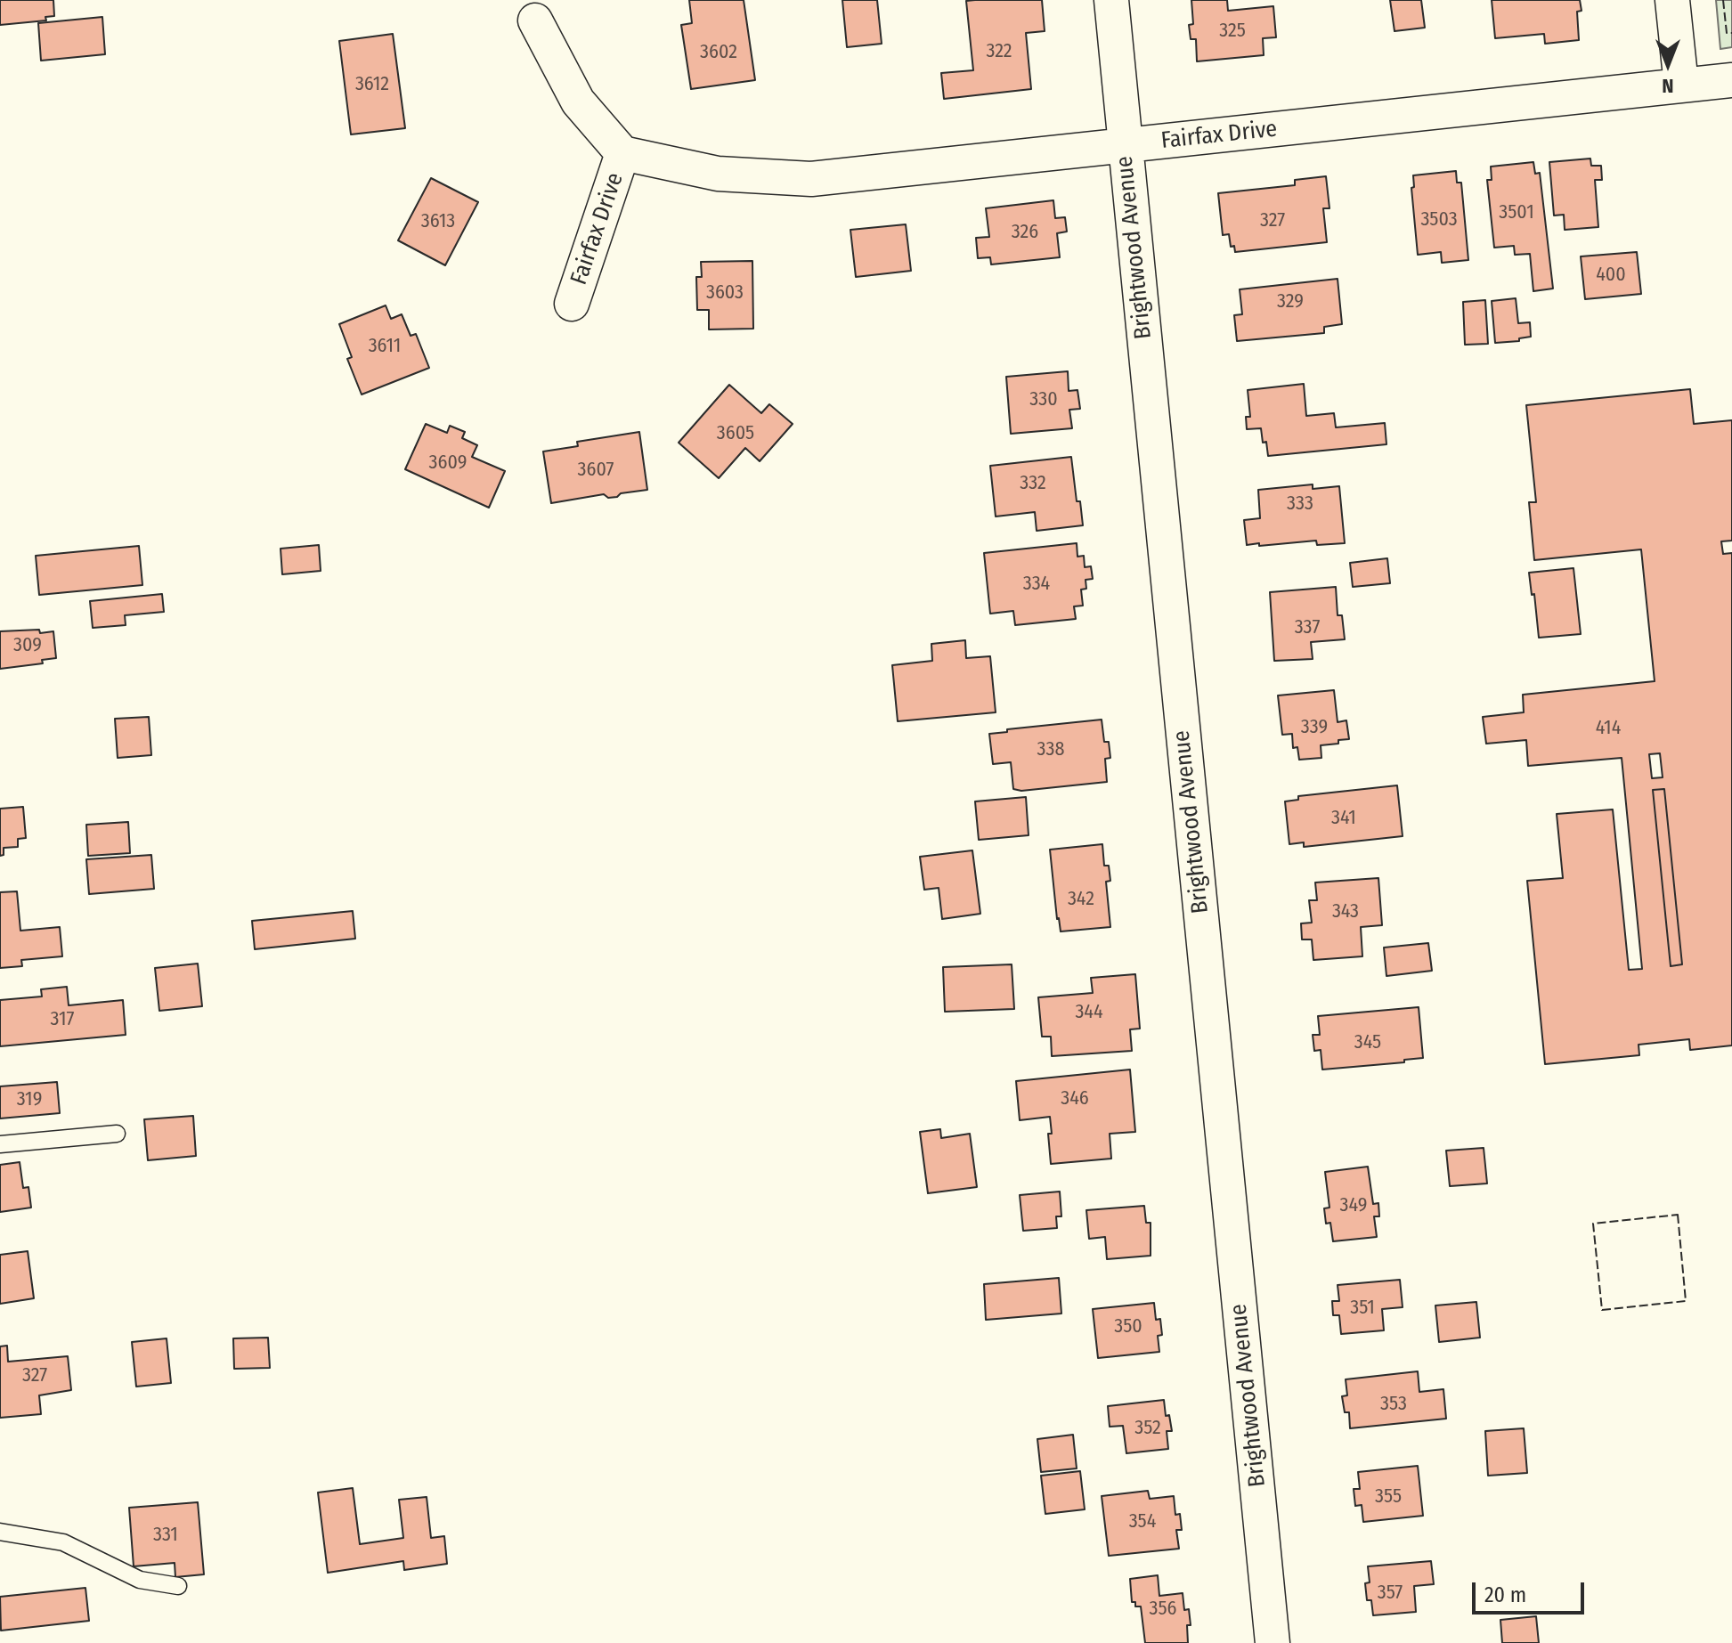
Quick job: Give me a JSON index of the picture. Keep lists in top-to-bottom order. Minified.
{"streets":{"street":["Fairfax Drive","Brightwood Avenue"]},"crossings":[["Fairfax Drive","Brightwood Avenue"]],"house_numbers":["325","322","3602","3612","3501","3503","327","3613","326","400","3603","329","3611","330","3605","3609","3607","332","333","334","337","309","339","414","338","341","342","343","344","317","345","346","319","349","351","350","327","353","352","355","354","331","357","356"],"scale_bar":"20 m","north":"bottom"}
